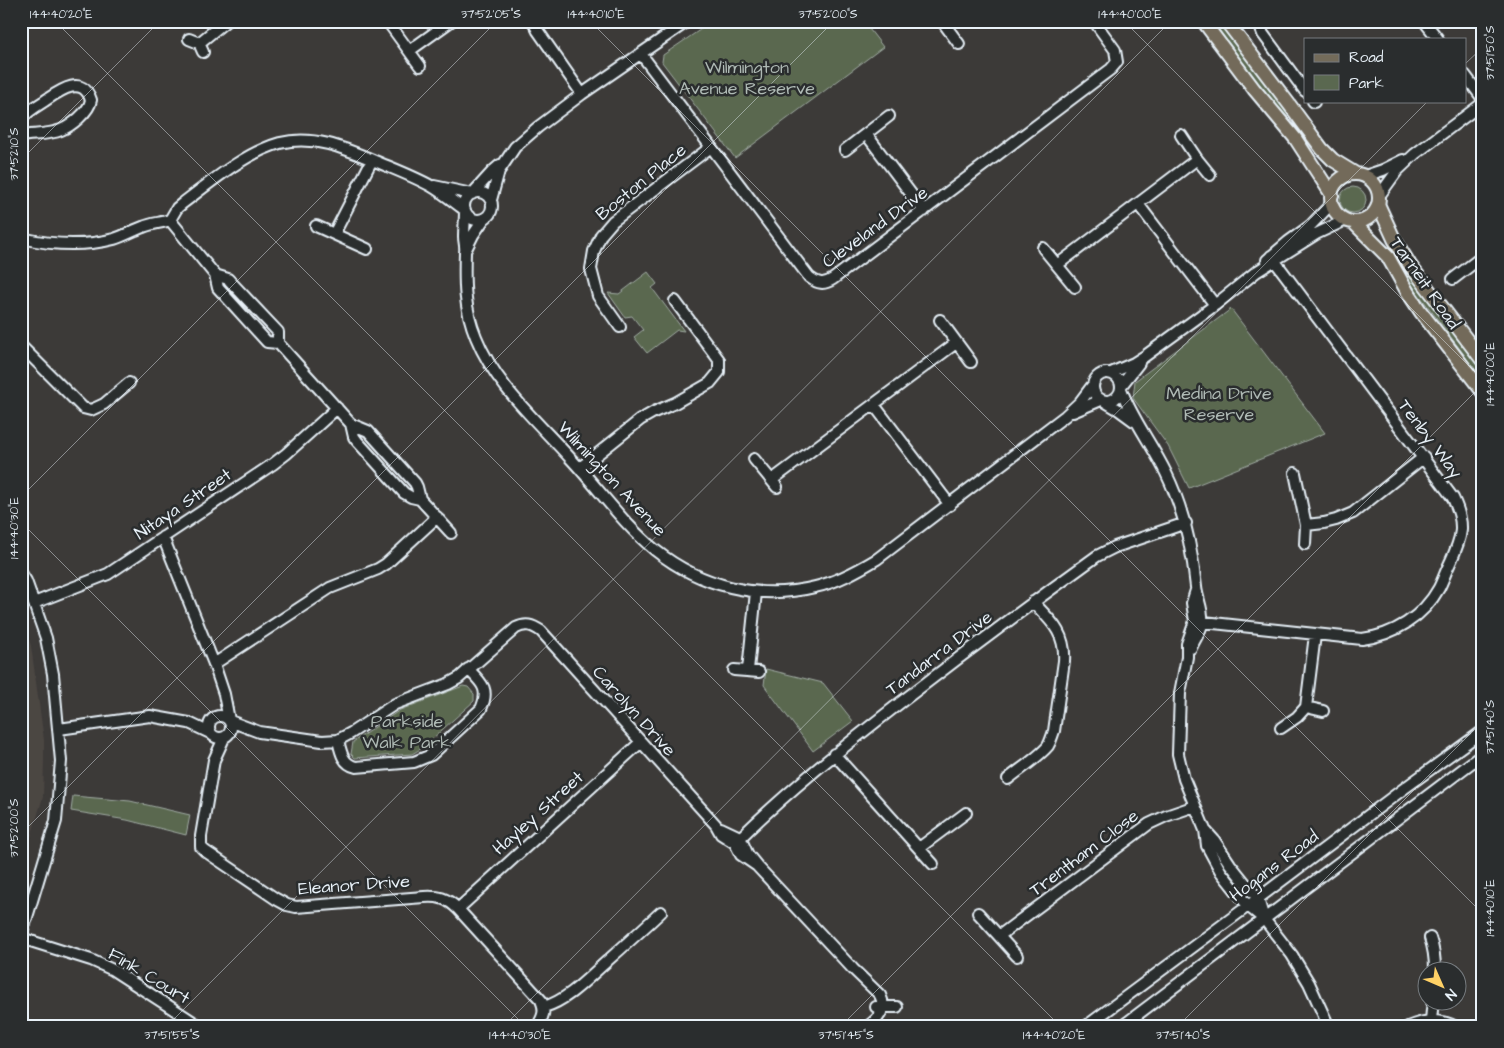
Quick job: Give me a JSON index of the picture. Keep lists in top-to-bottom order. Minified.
{"streets":{"main road":["Tarneit Road"],"street":["Boston Place","Cleveland Drive","Tenby Way","Wilmington Avenue","Nitaya Street","Tandarra Drive","Carolyn Drive","Hayley Street","Trentham Close","Hogans Road","Eleanor Drive","Fink Court"]},"crossings":[["Boston Place","Cleveland Drive"],["Tandarra Drive","Carolyn Drive"],["Carolyn Drive","Hayley Street"],["Hayley Street","Eleanor Drive"]],"parks":["Wilmington Avenue Reserve","Medina Drive Reserve","Parkside Walk Park"],"legend":["Road","Park"],"north":"bottom right","coordinates":["144°40'20\"E","37°52'05\"S","144°40'10\"E","37°52'00\"S","144°40'00\"E","37°51'50\"S","37°52'10\"S","144°40'30\"E","37°51'40\"S","37°51'55\"S","37°51'45\"S"]}
